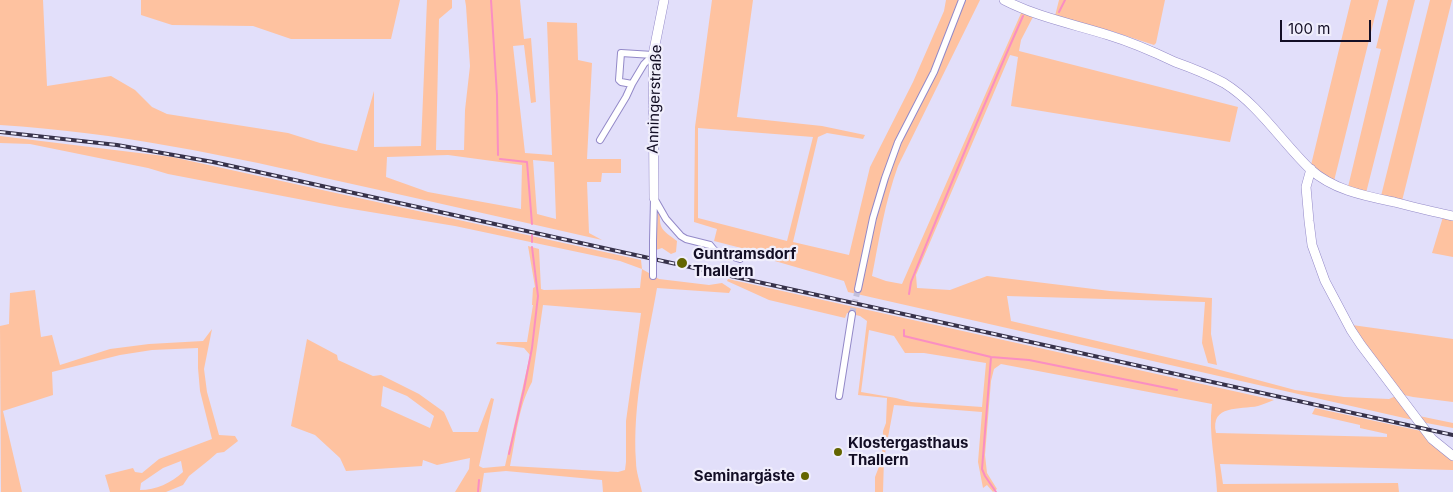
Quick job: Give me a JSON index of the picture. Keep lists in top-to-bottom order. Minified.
{"streets":{"street":["Anningerstraße"]},"places":["Guntramsdorf Thallern","Klostergasthaus Thallern","Seminargäste"],"scale_bar":"100 m"}
